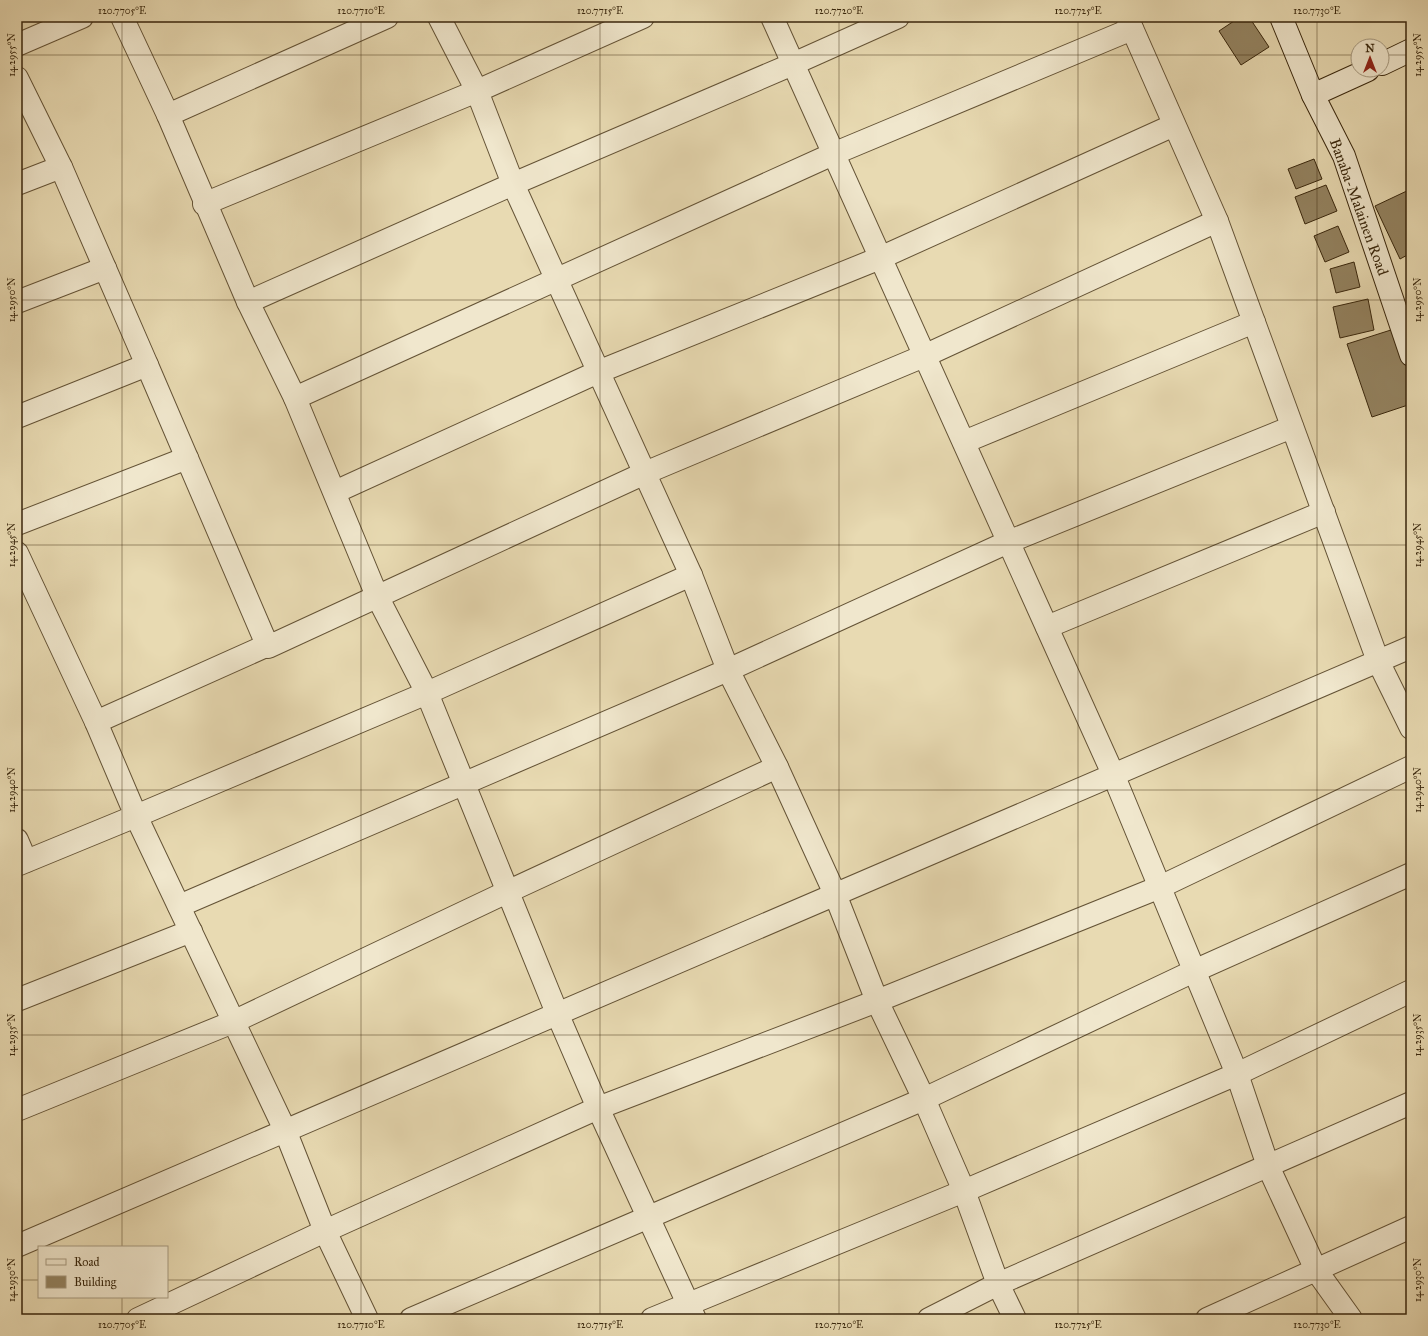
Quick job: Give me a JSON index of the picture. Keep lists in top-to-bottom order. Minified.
{"streets":{"street":["Banaba-Malainen Road"]},"legend":["Road","Building"],"north":"top","coordinates":["120.7705°E","120.7710°E","120.7715°E","120.7720°E","120.7725°E","120.7730°E","14.2955°N","14.2950°N","14.2945°N","14.2940°N","14.2935°N","14.2930°N"]}
